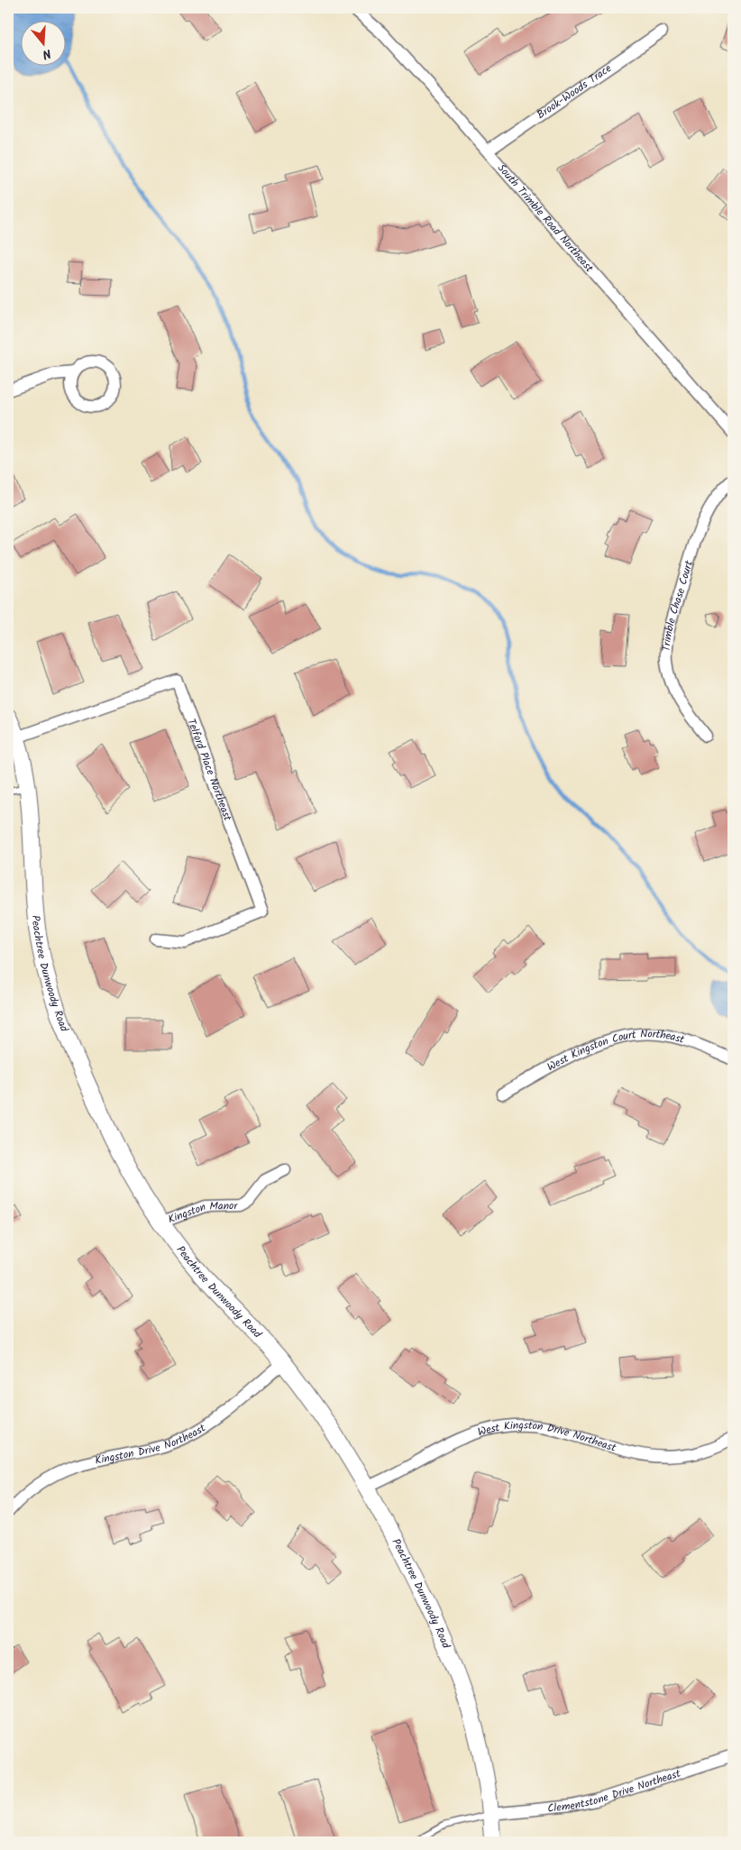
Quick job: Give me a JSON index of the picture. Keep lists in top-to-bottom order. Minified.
{"streets":{"main road":["Peachtree Dunwoody Road"],"street":["Brook-Woods Trace","South Trimble Road Northeast","Trimble Chase Court","Telford Place Northeast","West Kingston Court Northeast","Kingston Manor","West Kingston Drive Northeast","Kingston Drive Northeast","Clementstone Drive Northeast"]},"crossings":[["Brook-Woods Trace","South Trimble Road Northeast"],["Telford Place Northeast","Peachtree Dunwoody Road"],["Peachtree Dunwoody Road","Kingston Manor"],["Peachtree Dunwoody Road","West Kingston Drive Northeast"],["Peachtree Dunwoody Road","Kingston Drive Northeast"],["Peachtree Dunwoody Road","Clementstone Drive Northeast"]],"north":"bottom"}
